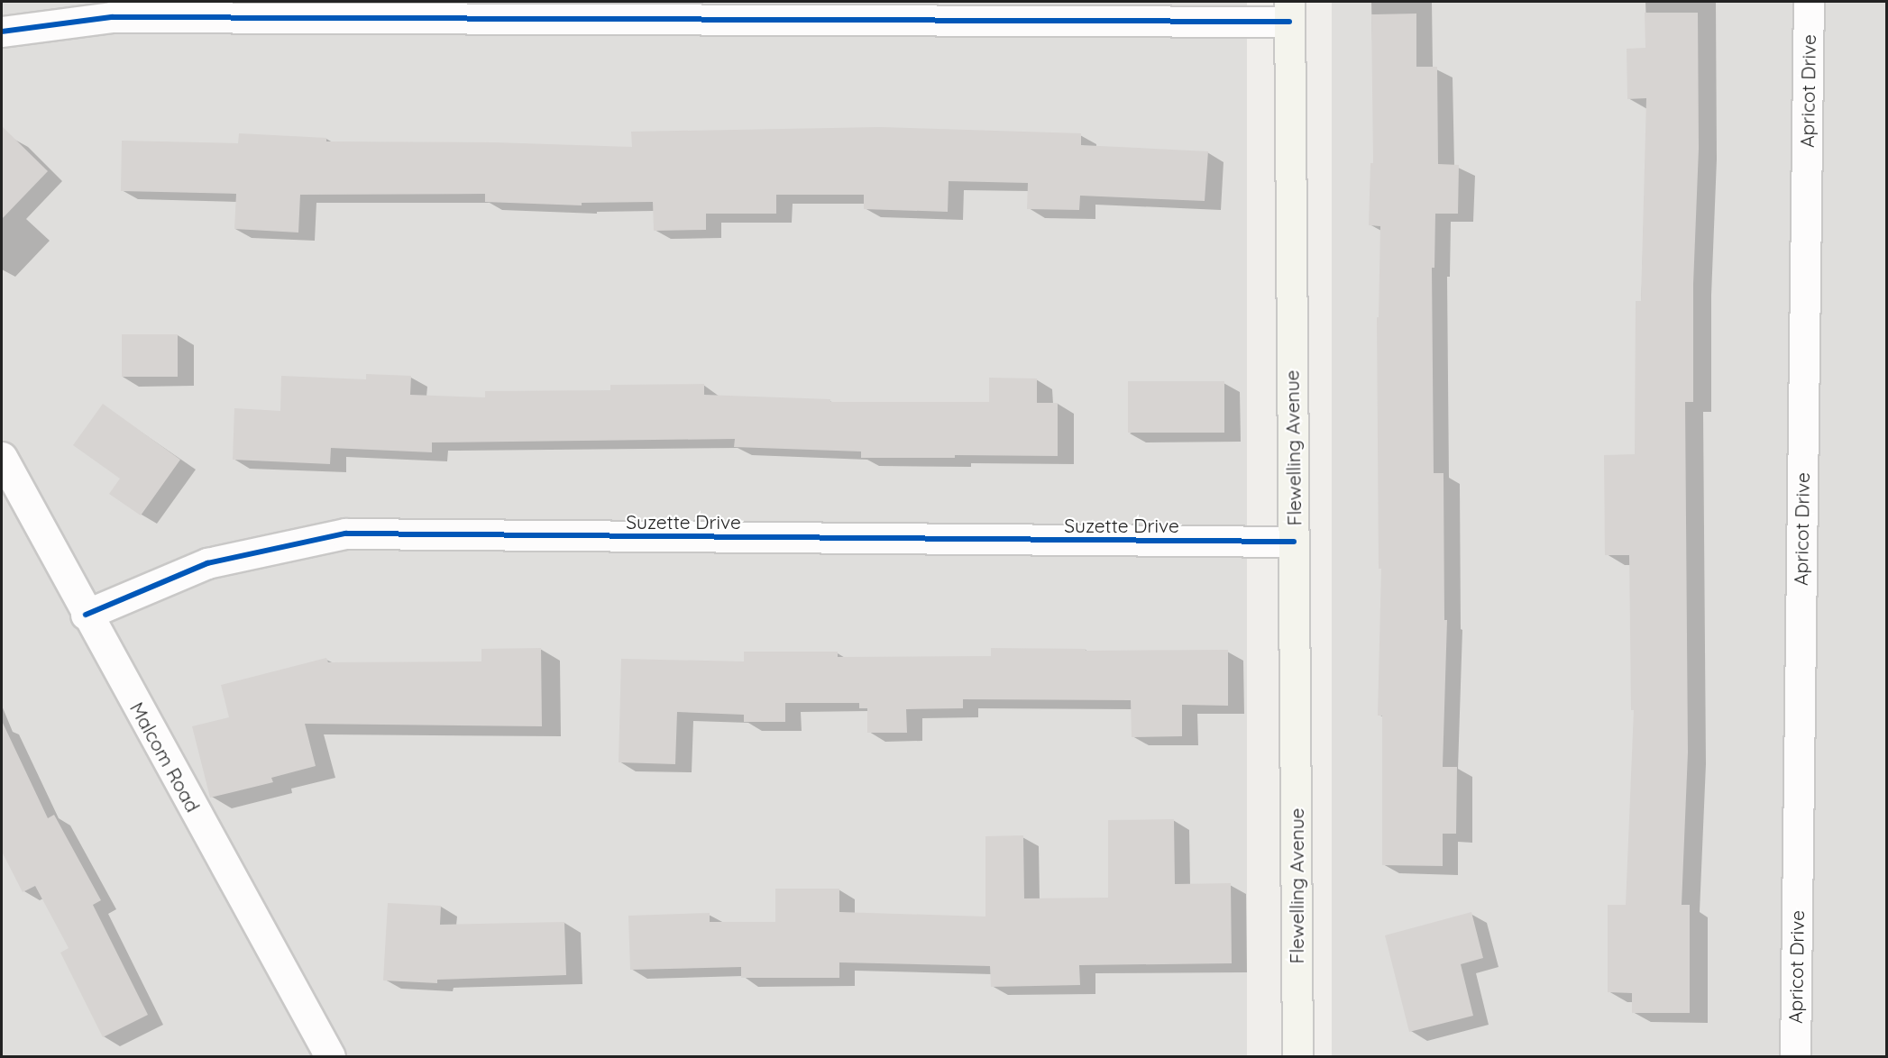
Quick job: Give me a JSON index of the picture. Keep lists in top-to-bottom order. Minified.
{"streets":{"street":["Apricot Drive","Flewelling Avenue","Suzette Drive","Malcom Road"]},"crossings":[["Flewelling Avenue","Suzette Drive"],["Suzette Drive","Malcom Road"]]}
